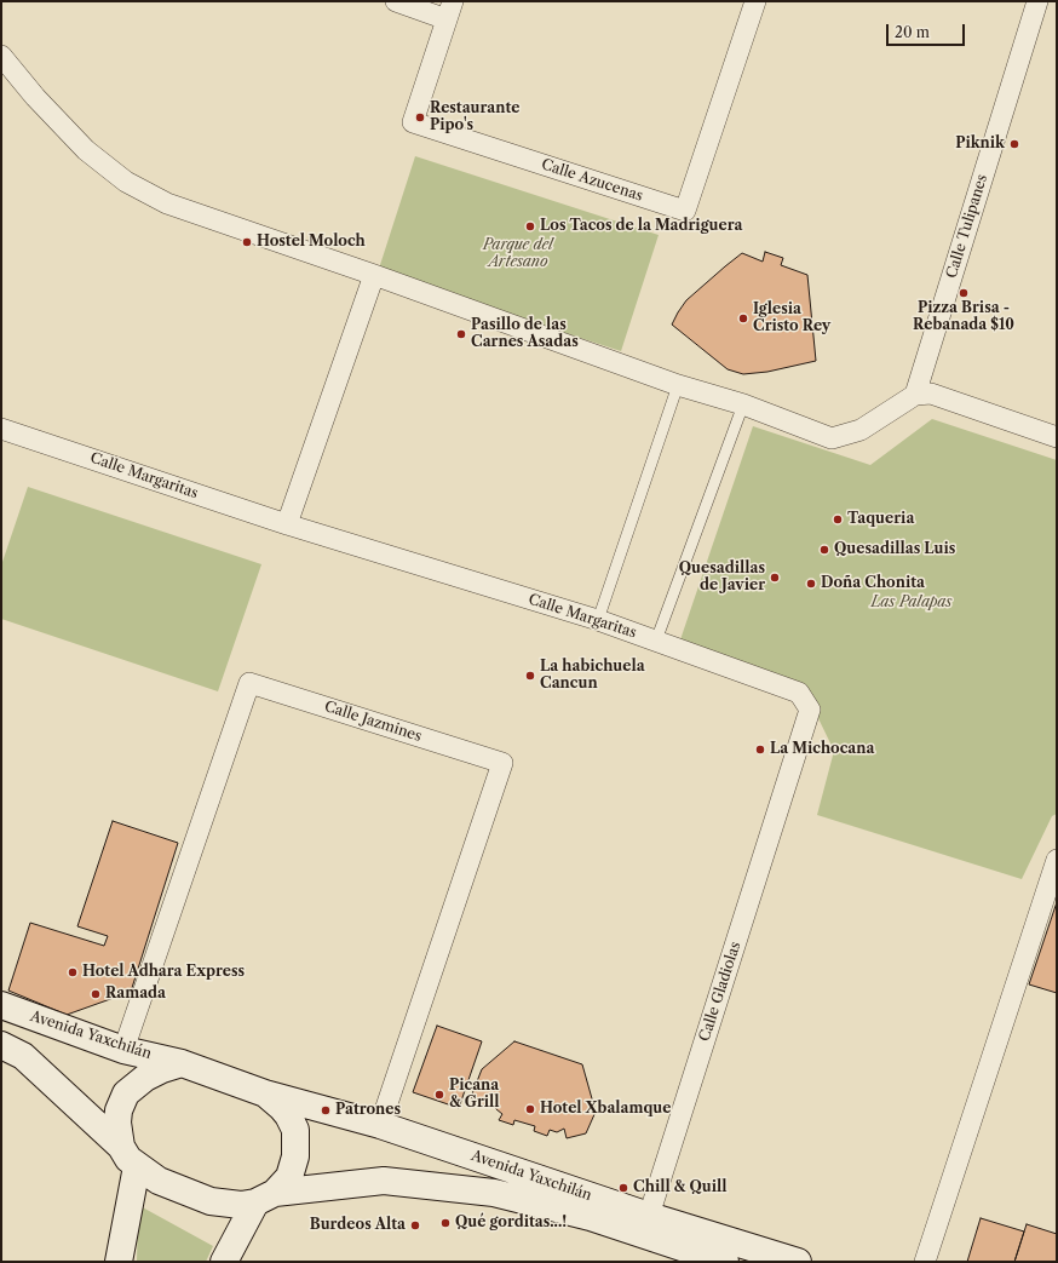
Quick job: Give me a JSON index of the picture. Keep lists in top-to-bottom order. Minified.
{"streets":{"main road":["Avenida Yaxchilán"],"street":["Calle Azucenas","Calle Tulipanes","Calle Margaritas","Calle Jazmines","Calle Gladiolas"]},"crossings":[["Calle Margaritas","Calle Gladiolas"],["Calle Jazmines","Avenida Yaxchilán"],["Calle Gladiolas","Avenida Yaxchilán"]],"parks":["Parque del Artesano","Las Palapas"],"places":["Restaurante Pipo's","Piknik","Los Tacos de la Madriguera","Hostel Moloch","Pizza Brisa - Rebanada $10","Iglesia Cristo Rey","Pasillo de las Carnes Asadas","Taqueria","Quesadillas Luis","Quesadillas de Javier","Doña Chonita","La habichuela Cancun","La Michocana","Hotel Adhara Express","Ramada","Picana & Grill","Hotel Xbalamque","Patrones","Chill & Quill","Qué gorditas...!","Burdeos Alta"],"scale_bar":"20 m"}
